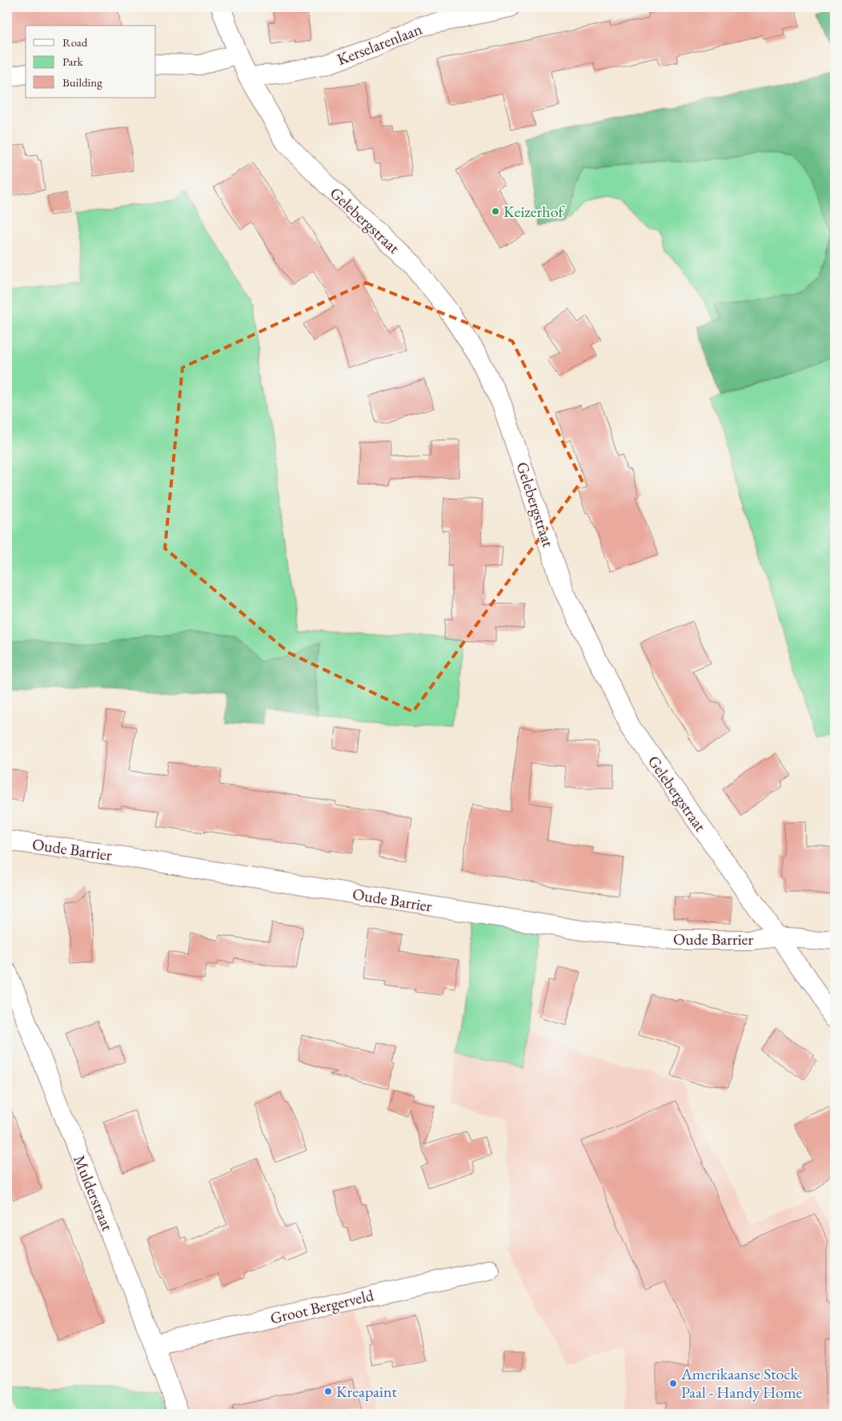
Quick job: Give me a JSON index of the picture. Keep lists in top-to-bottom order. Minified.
{"streets":{"street":["Kerselarenlaan","Gelebergstraat","Oude Barrier","Mulderstraat","Groot Bergerveld"]},"crossings":[["Kerselarenlaan","Gelebergstraat"],["Gelebergstraat","Oude Barrier"],["Mulderstraat","Groot Bergerveld"]],"places":["Keizerhof","Amerikaanse Stock Paal - Handy Home","Kreapaint"],"legend":["Road","Park","Building"]}
